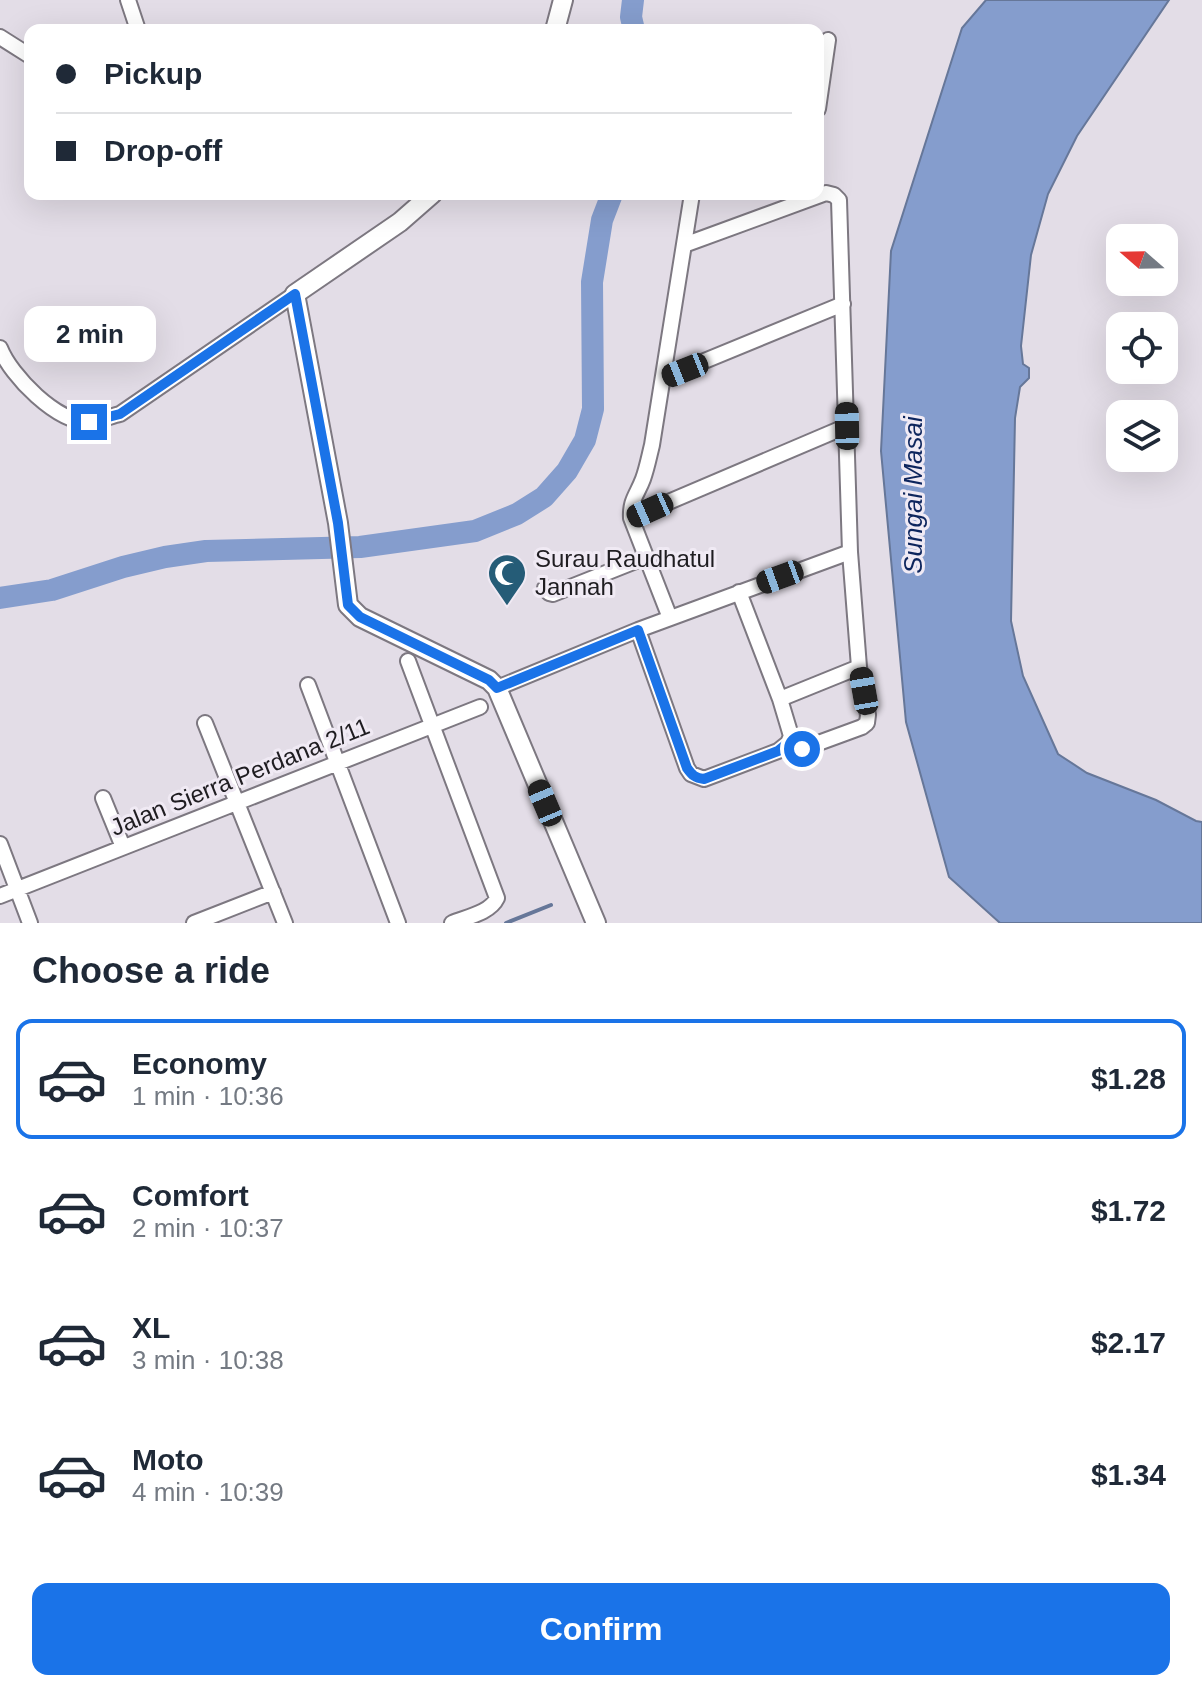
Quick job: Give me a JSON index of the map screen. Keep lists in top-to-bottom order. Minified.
{"streets":{"street":["Jalan Sierra Perdana 2/11"]},"water":["Sungai Masai"],"places":{"mosque":["Surau Raudhatul Jannah"]},"north":"left","page":{"banner":["Pickup","Drop-off"],"bubble":"2 min","heading":"Choose a ride","list":[{"name":"Economy","note":"1 min · 10:36","value":"$1.28"},{"name":"Comfort","note":"2 min · 10:37","value":"$1.72"},{"name":"XL","note":"3 min · 10:38","value":"$2.17"},{"name":"Moto","note":"4 min · 10:39","value":"$1.34"}],"buttons":"Confirm"}}
